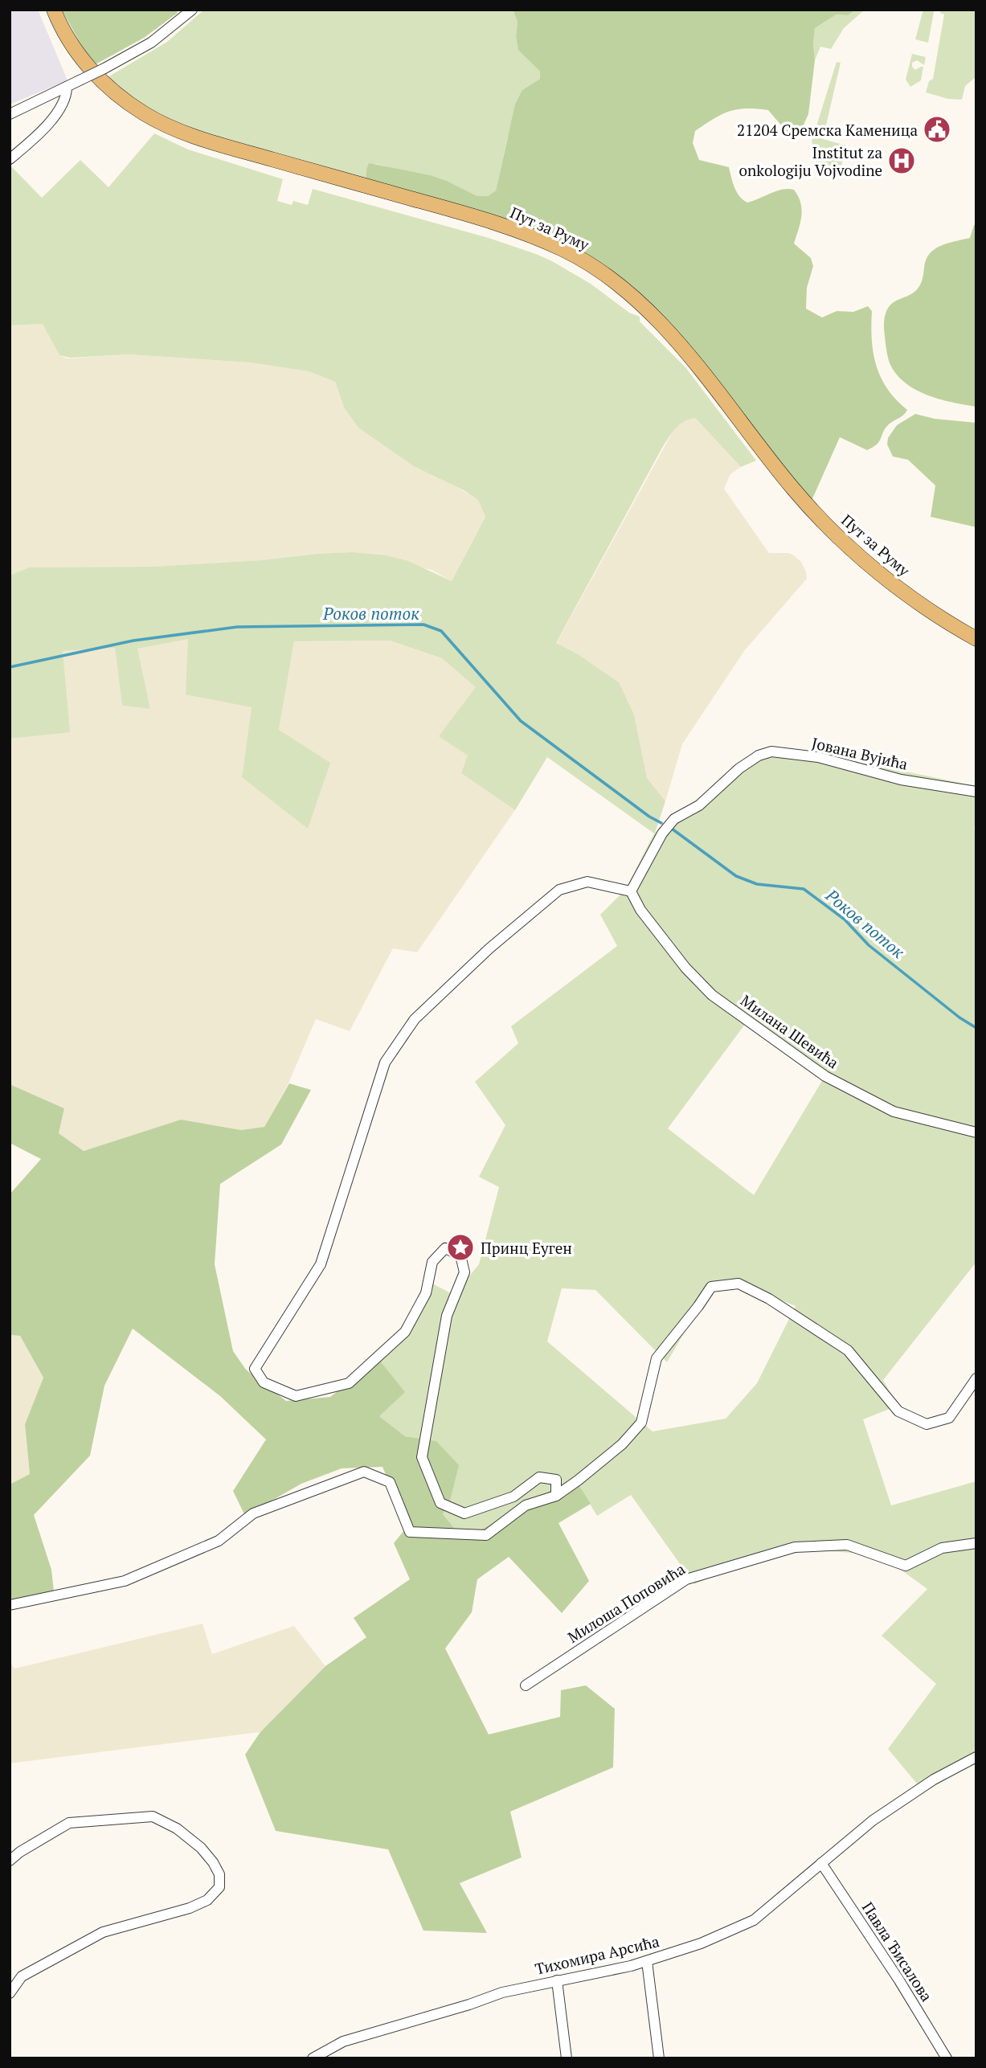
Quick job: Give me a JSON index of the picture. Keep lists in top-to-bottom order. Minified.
{"streets":{"main road":["Пут за Руму"],"street":["Јована Вујића","Милана Шевића","Милоша Поповића","Павла Ђисалова","Тихомира Арсића"]},"crossings":[["Јована Вујића","Милана Шевића"],["Павла Ђисалова","Тихомира Арсића"]],"water":["Роков поток"],"places":{"public building":["21204 Сремска Каменица"],"hospital":["Institut za onkologiju Vojvodine"],"place":["Принц Еуген"]}}
